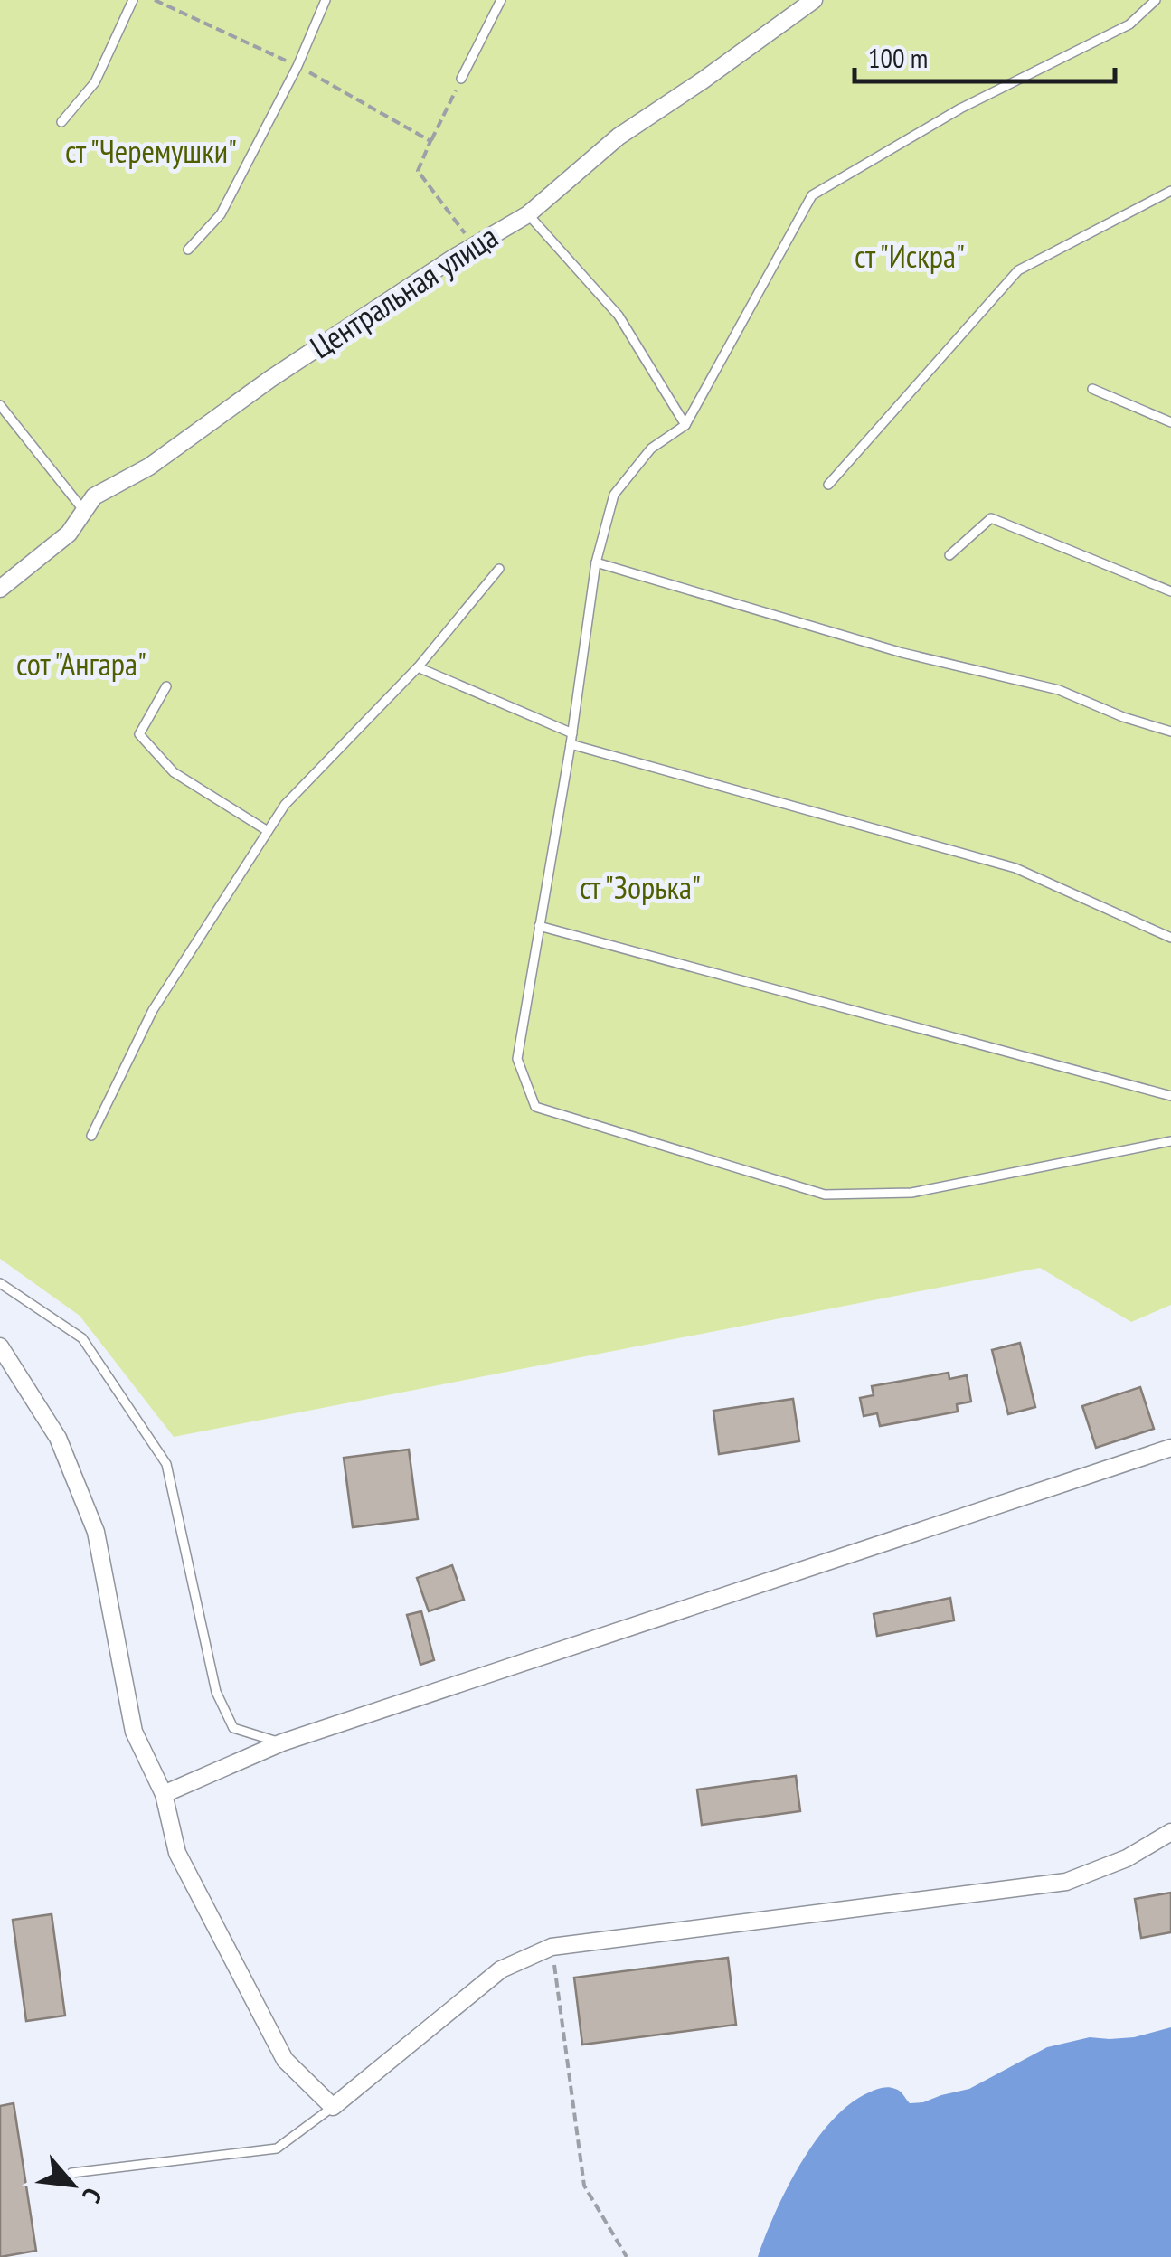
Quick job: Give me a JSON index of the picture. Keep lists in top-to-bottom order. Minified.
{"streets":{"street":["Центральная улица"]},"parks":["ст \"Черемушки\"","ст \"Искра\"","сот \"Ангара\"","ст \"Зорька\""],"scale_bar":"100 m","north":"bottom right"}
